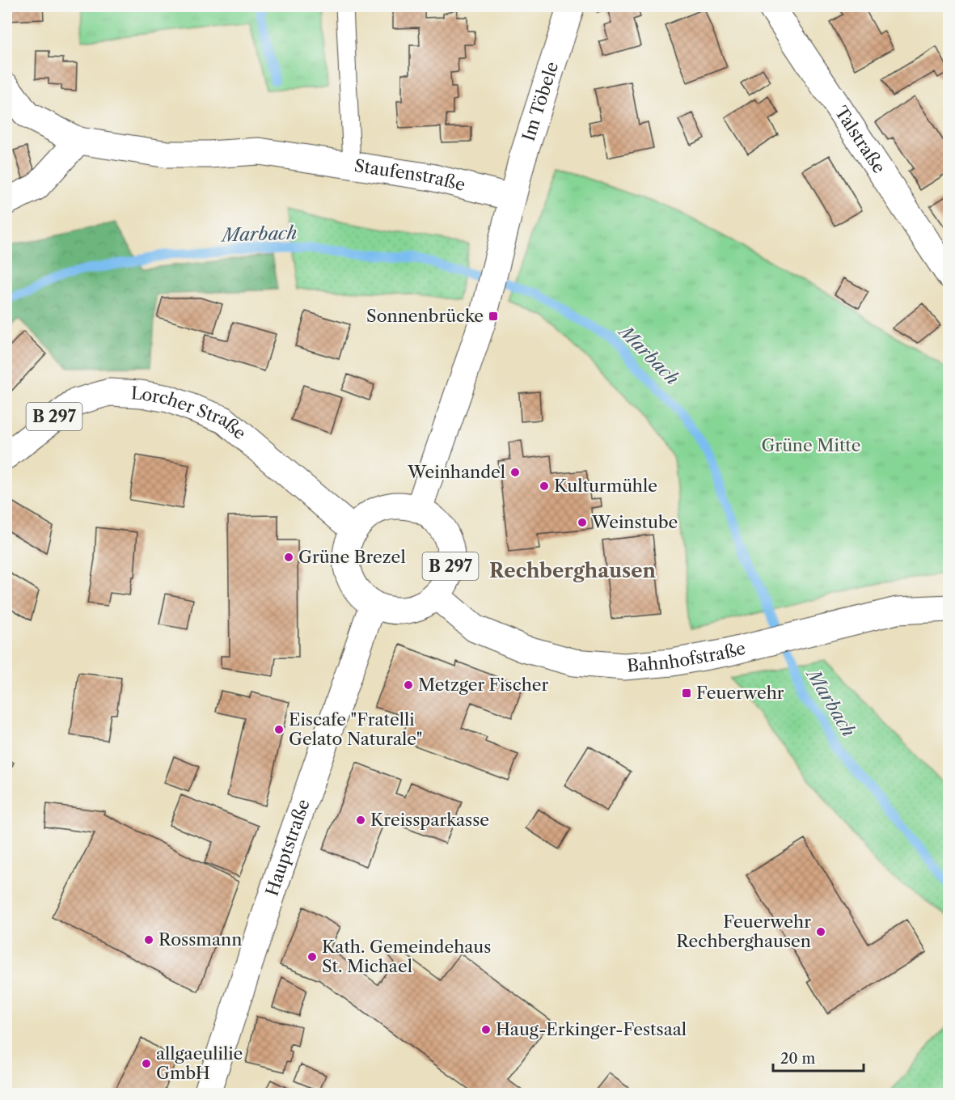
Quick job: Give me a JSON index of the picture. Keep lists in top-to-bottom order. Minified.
{"streets":{"street":["Im Töbele","Talstraße","Staufenstraße","B 297","Lorcher Straße","Bahnhofstraße","Hauptstraße"]},"crossings":[["Im Töbele","Staufenstraße"],["B 297","Lorcher Straße"],["B 297","Bahnhofstraße"],["B 297","Hauptstraße"],["Lorcher Straße","Bahnhofstraße"],["Lorcher Straße","Hauptstraße"],["Bahnhofstraße","Hauptstraße"]],"districts":["Rechberghausen"],"water":["Marbach"],"parks":["Grüne Mitte"],"places":{"transit":["Sonnenbrücke","Feuerwehr"],"other":["Weinhandel","Kulturmühle","Weinstube","Grüne Brezel","Metzger Fischer","Eiscafe \"Fratelli Gelato Naturale\"","Kreissparkasse","Feuerwehr Rechberghausen","Rossmann","Kath. Gemeindehaus St. Michael","Haug-Erkinger-Festsaal","allgaeulilie GmbH"]},"scale_bar":"20 m"}
